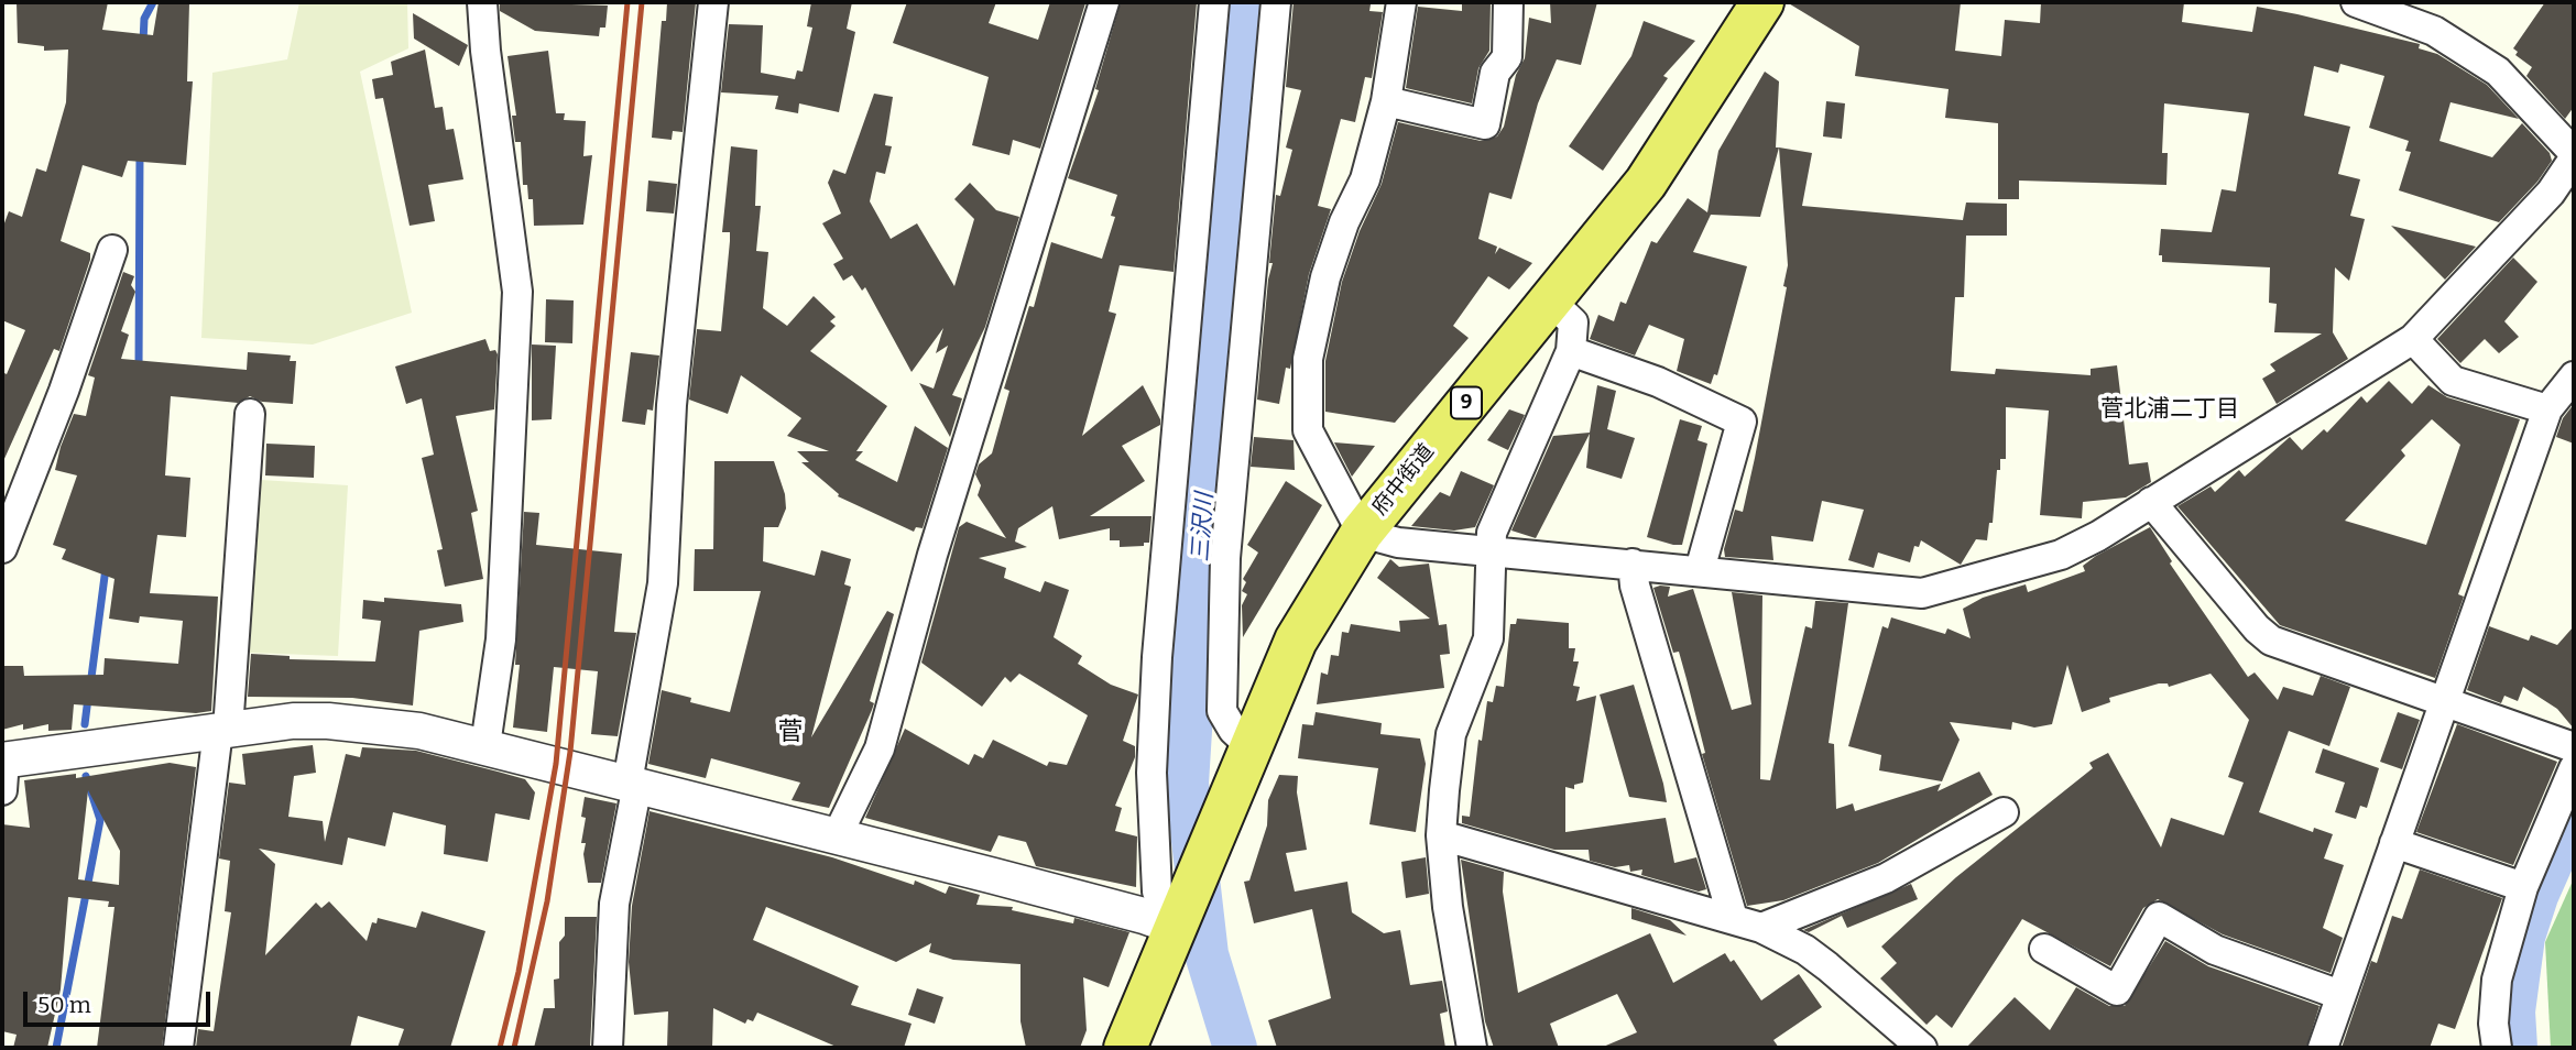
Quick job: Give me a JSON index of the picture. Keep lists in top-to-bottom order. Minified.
{"streets":{"main road":["9","府中街道"]},"crossings":[["9","府中街道"]],"districts":["菅北浦二丁目","菅"],"water":["三沢川"],"scale_bar":"50 m"}
